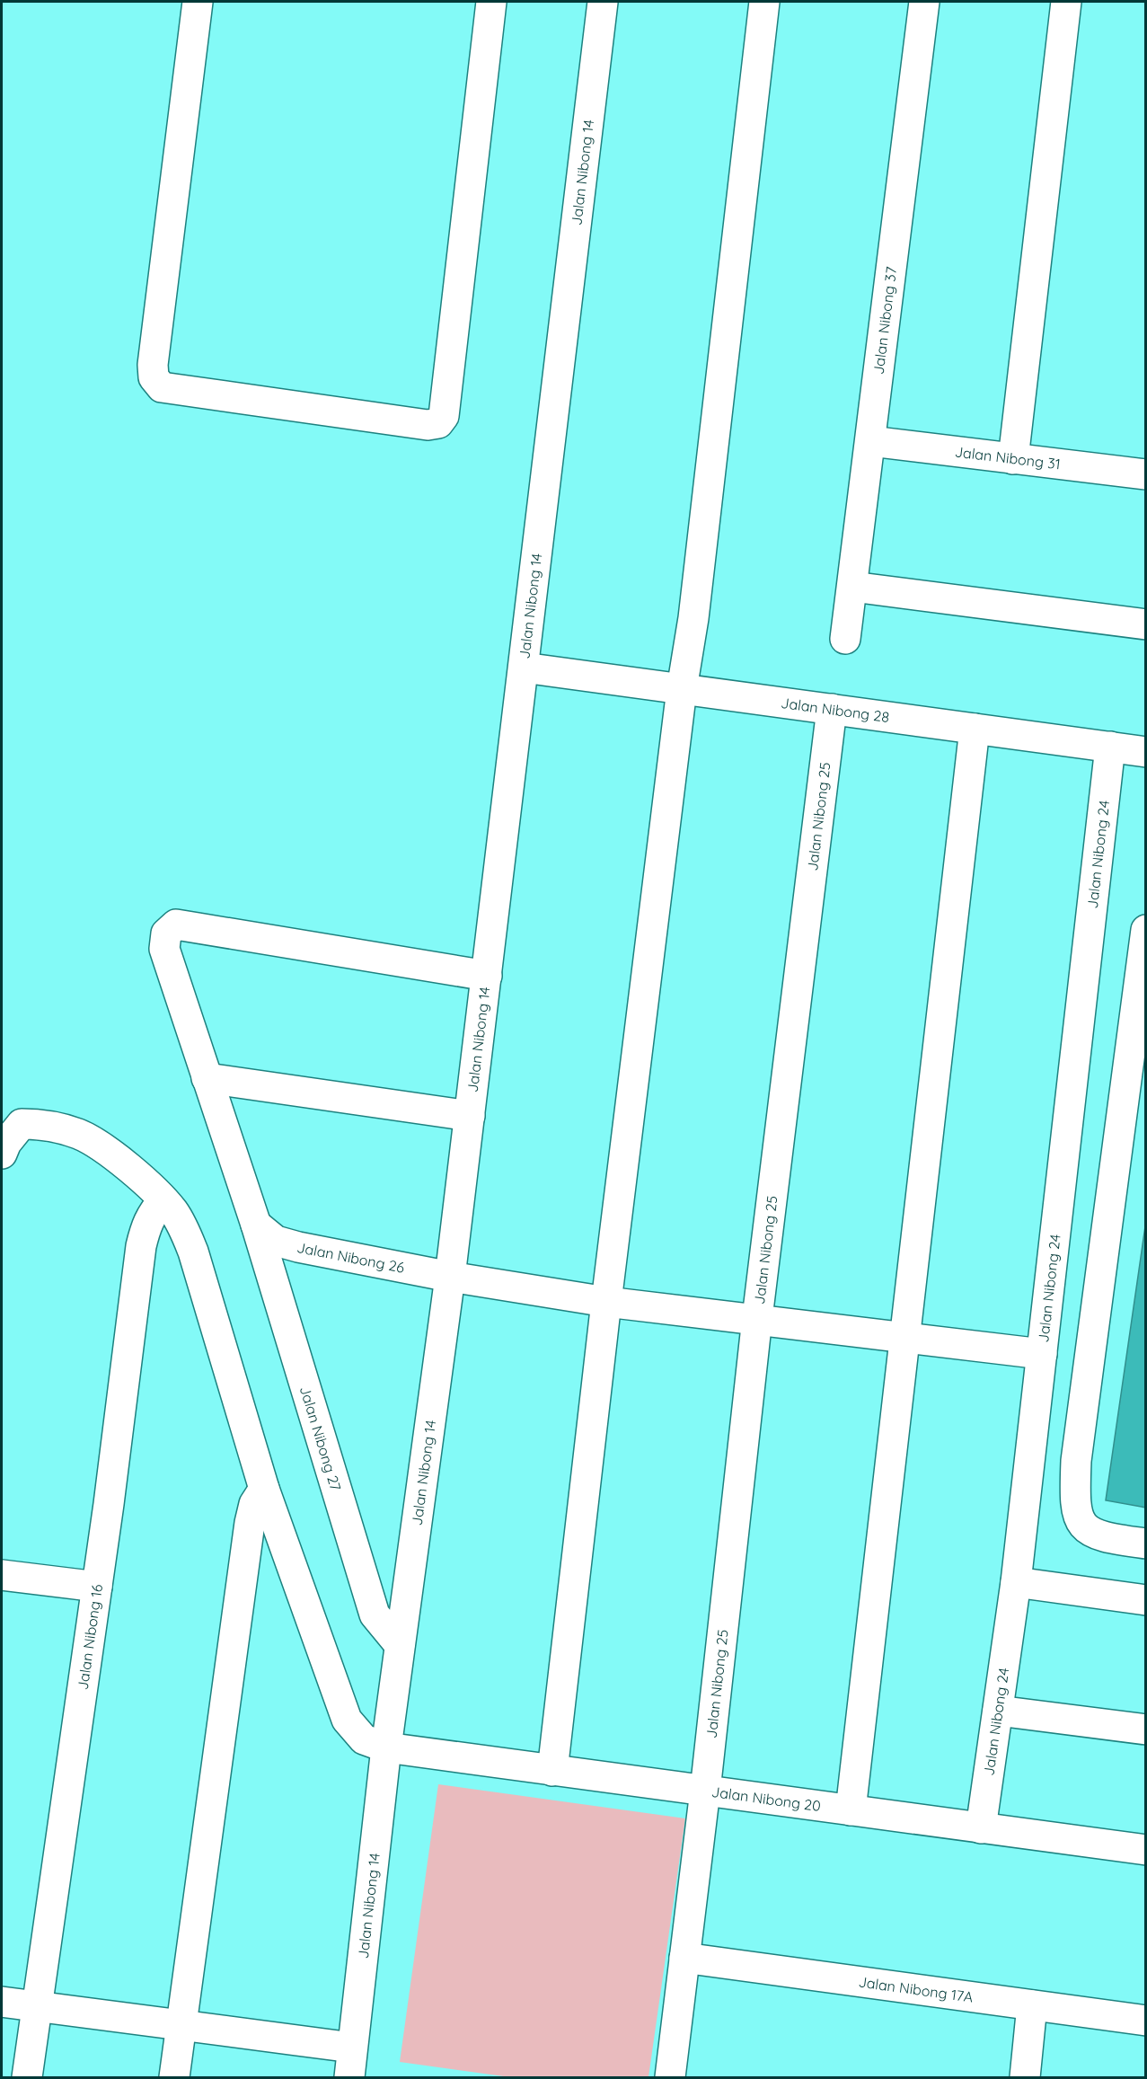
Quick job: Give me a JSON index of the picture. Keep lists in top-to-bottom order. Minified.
{"streets":{"street":["Jalan Nibong 14","Jalan Nibong 37","Jalan Nibong 31","Jalan Nibong 28","Jalan Nibong 25","Jalan Nibong 24","Jalan Nibong 26","Jalan Nibong 27","Jalan Nibong 16","Jalan Nibong 20","Jalan Nibong 17A"]},"crossings":[["Jalan Nibong 14","Jalan Nibong 28"],["Jalan Nibong 14","Jalan Nibong 26"],["Jalan Nibong 14","Jalan Nibong 27"],["Jalan Nibong 14","Jalan Nibong 20"],["Jalan Nibong 37","Jalan Nibong 31"],["Jalan Nibong 28","Jalan Nibong 25"],["Jalan Nibong 28","Jalan Nibong 24"],["Jalan Nibong 25","Jalan Nibong 26"],["Jalan Nibong 25","Jalan Nibong 20"],["Jalan Nibong 25","Jalan Nibong 17A"],["Jalan Nibong 24","Jalan Nibong 26"],["Jalan Nibong 24","Jalan Nibong 20"],["Jalan Nibong 26","Jalan Nibong 27"],["Jalan Nibong 16","Jalan Nibong 20"]]}
